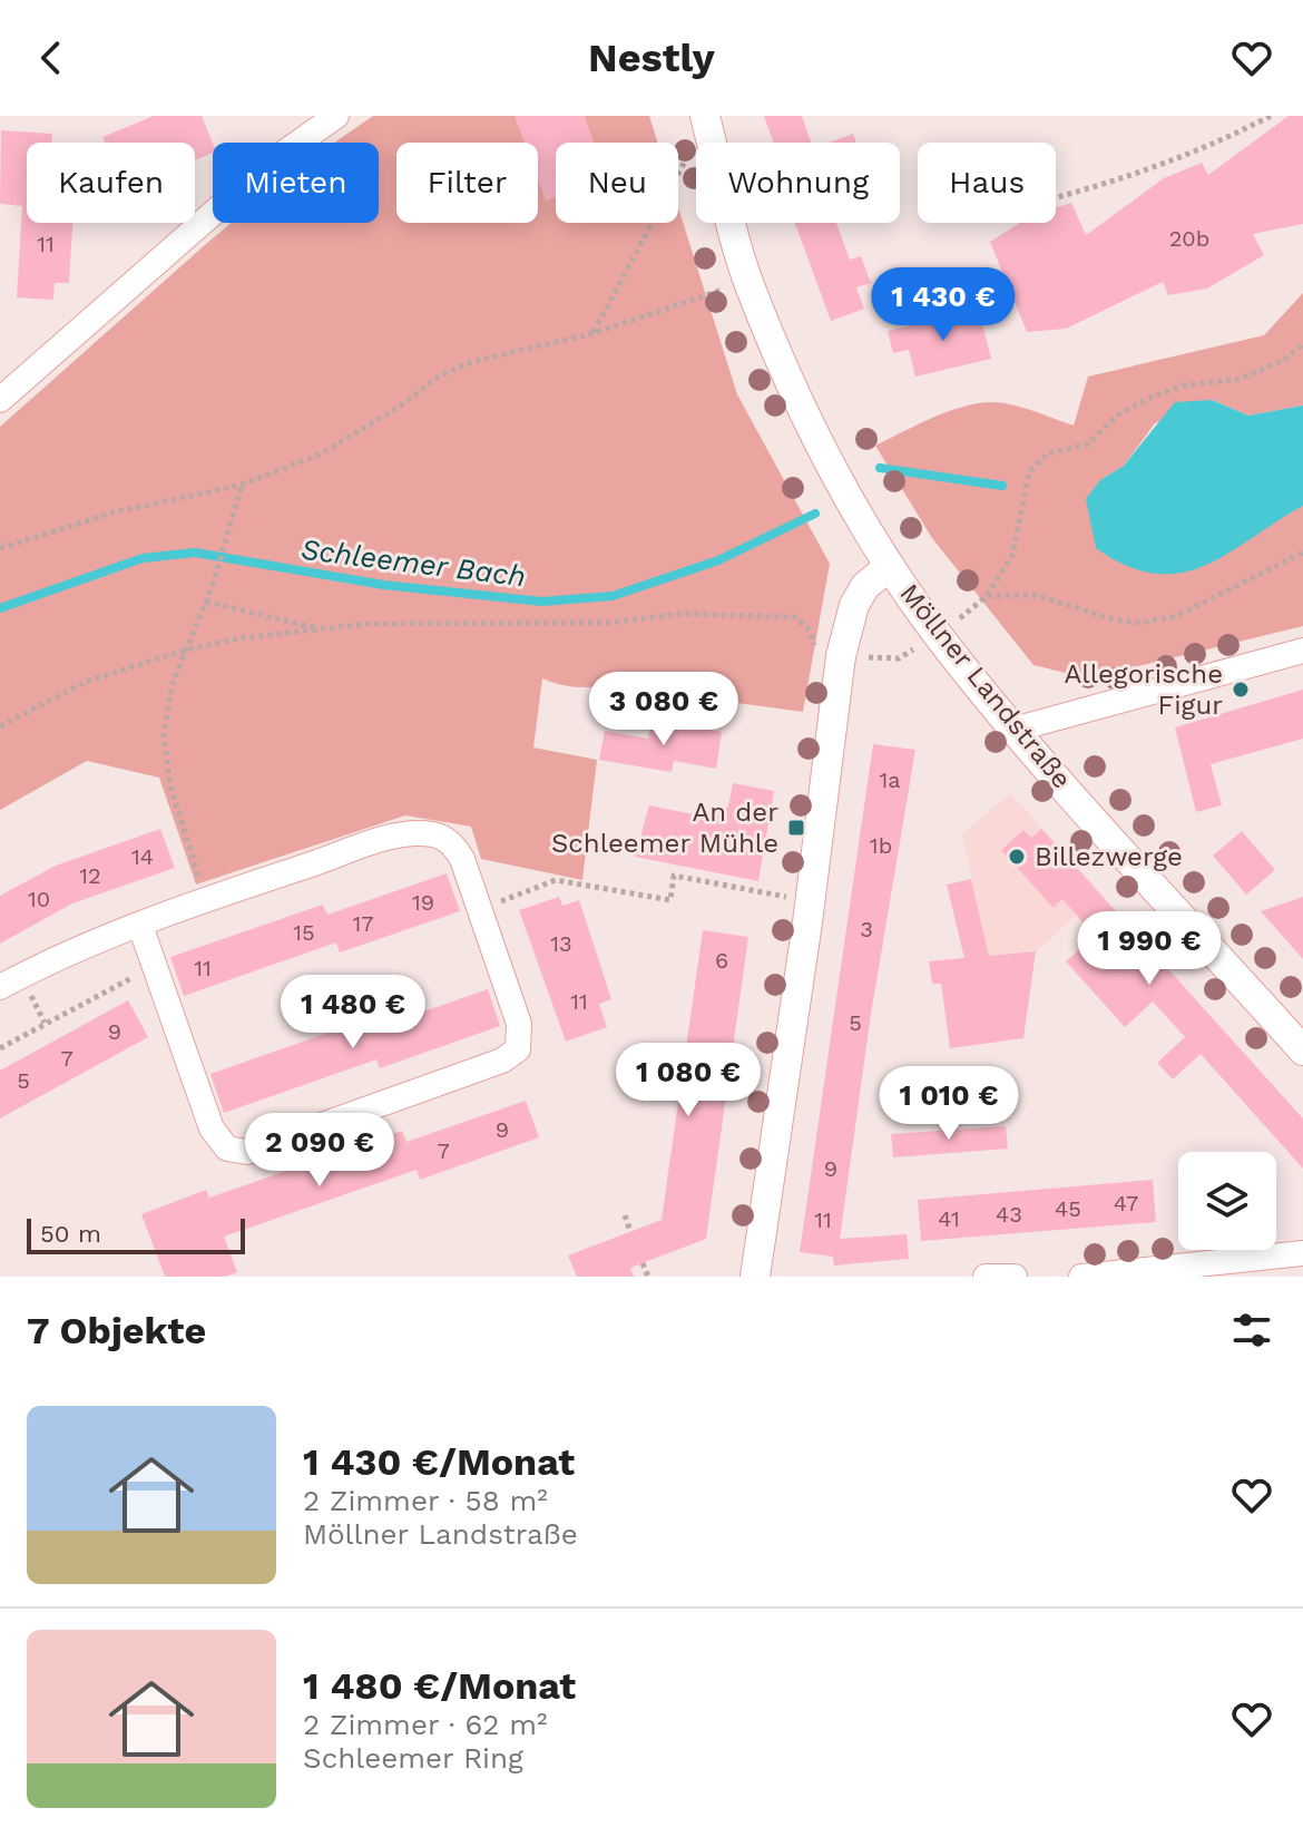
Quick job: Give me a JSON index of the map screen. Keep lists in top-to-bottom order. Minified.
{"streets":{"street":["Möllner Landstraße"]},"water":["Schleemer Bach"],"places":{"other":["Allegorische Figur","Billezwerge"],"transit":["An der Schleemer Mühle"]},"house_numbers":["20b","11","1a","1b","14","12","10","19","17","3","15","13","6","11","11","5","9","7","5","9","7","9","47","45","43","41","11"],"scale_bar":"50 m","page":{"header":"Nestly","chip":["Kaufen","Mieten","Filter","Neu","Wohnung","Haus"],"price":["1 430 €","3 080 €","1 990 €","1 480 €","1 080 €","1 010 €","2 090 €"],"scale":"50 m","heading":"7 Objekte","list":[{"name":"1 430 €/Monat","note":"2 Zimmer · 58 m² · Möllner Landstraße"},{"name":"1 480 €/Monat","note":"2 Zimmer · 62 m² · Schleemer Ring"}]}}
